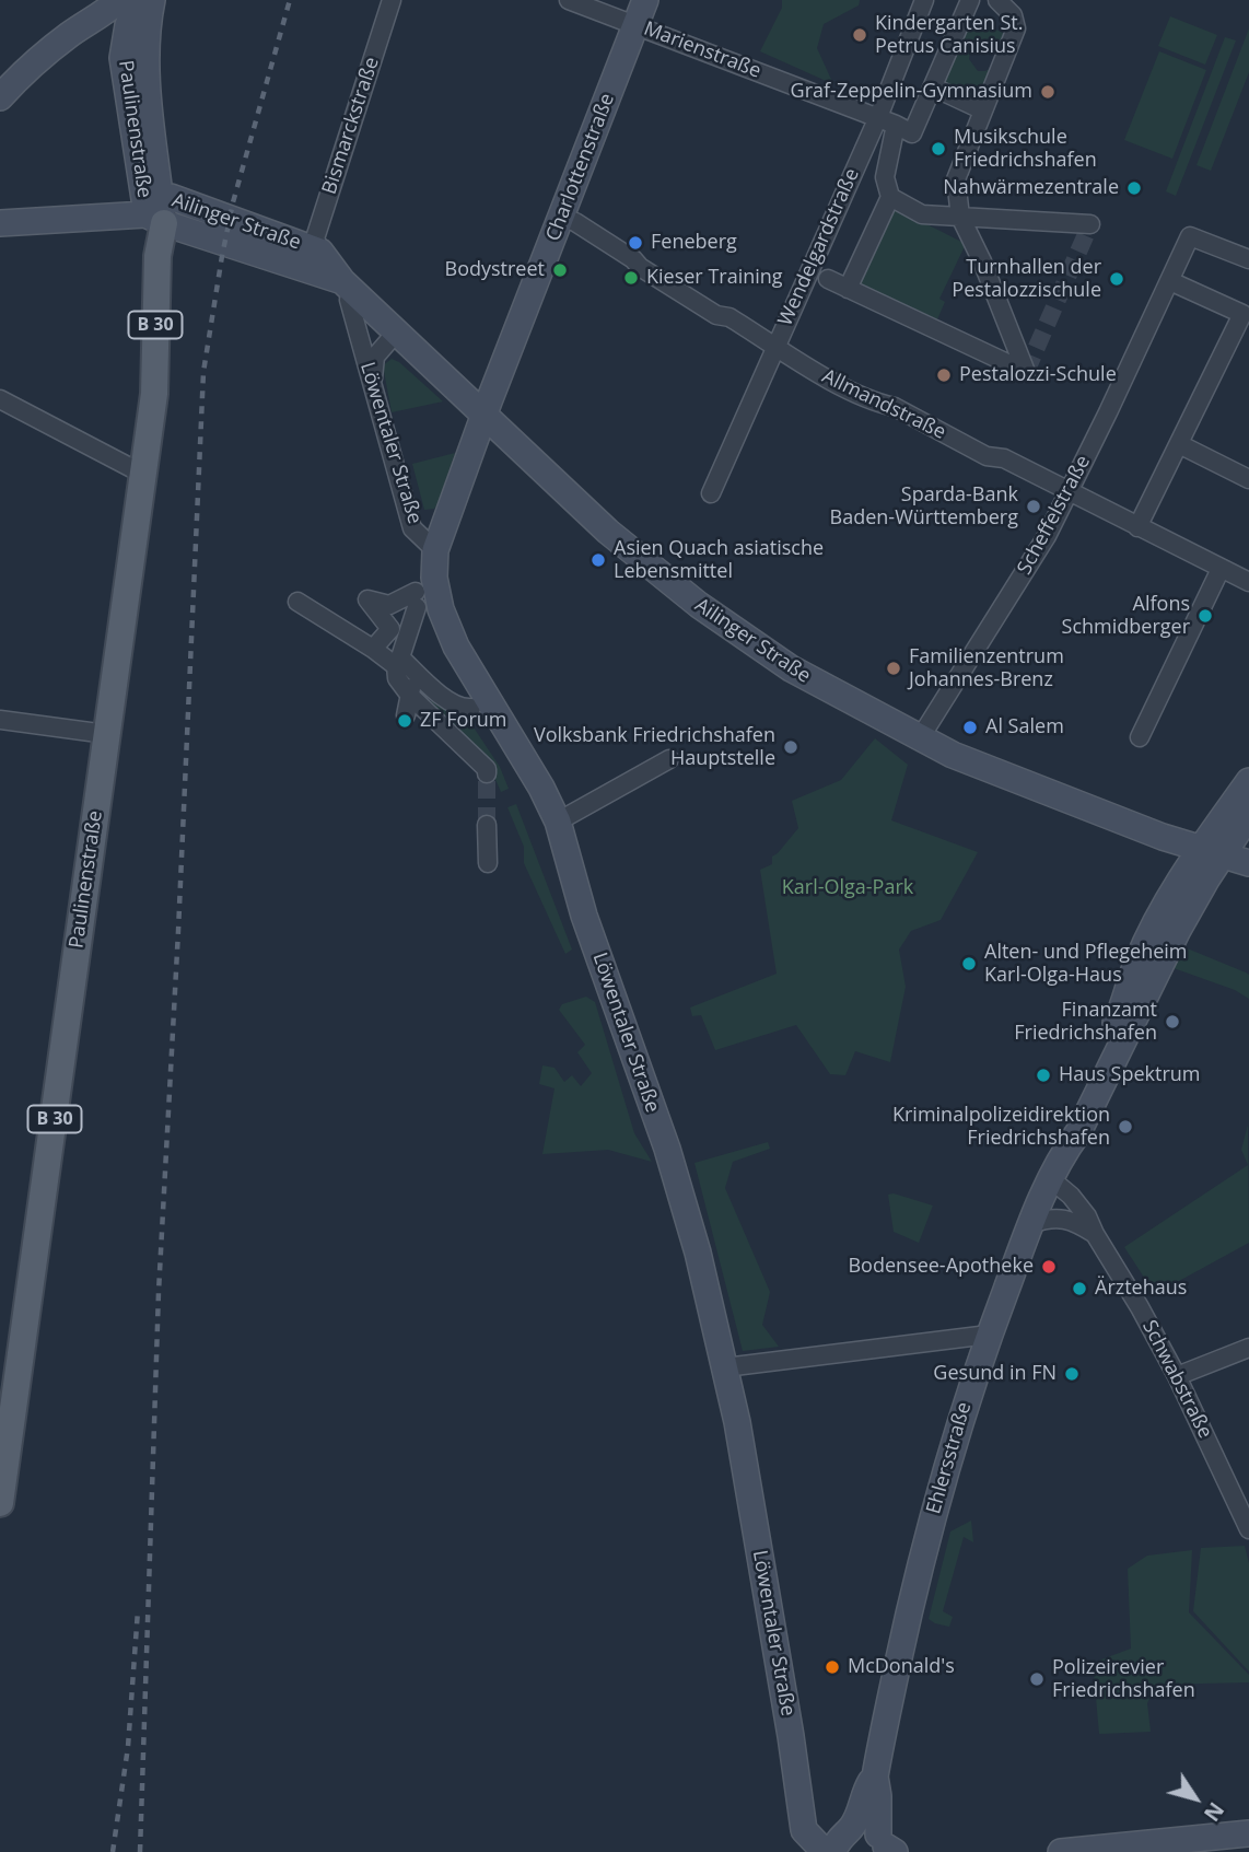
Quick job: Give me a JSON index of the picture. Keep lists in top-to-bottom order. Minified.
{"streets":{"main road":["Paulinenstraße","B 30"],"street":["Marienstraße","Bismarckstraße","Charlottenstraße","Ailinger Straße","Wendelgardstraße","Allmandstraße","Löwentaler Straße","Scheffelstraße","Schwabstraße","Ehlersstraße"]},"crossings":[["Marienstraße","Charlottenstraße"],["Marienstraße","Wendelgardstraße"],["Bismarckstraße","Ailinger Straße"],["Paulinenstraße","Ailinger Straße"],["Paulinenstraße","B 30"],["Charlottenstraße","Ailinger Straße"],["Charlottenstraße","Allmandstraße"],["Charlottenstraße","Löwentaler Straße"],["Ailinger Straße","Löwentaler Straße"],["Ailinger Straße","Scheffelstraße"],["Ailinger Straße","Ehlersstraße"],["Wendelgardstraße","Allmandstraße"],["Allmandstraße","Scheffelstraße"],["Löwentaler Straße","Ehlersstraße"],["Schwabstraße","Ehlersstraße"]],"parks":["Karl-Olga-Park"],"places":["Kindergarten St. Petrus Canisius","Graf-Zeppelin-Gymnasium","Musikschule Friedrichshafen","Nahwärmezentrale","Feneberg","Bodystreet","Kieser Training","Turnhallen der Pestalozzischule","Pestalozzi-Schule","Sparda-Bank Baden-Württemberg","Asien Quach asiatische Lebensmittel","Alfons Schmidberger","Familienzentrum Johannes-Brenz","ZF Forum","Al Salem","Volksbank Friedrichshafen Hauptstelle","Alten- und Pflegeheim Karl-Olga-Haus","Finanzamt Friedrichshafen","Haus Spektrum","Kriminalpolizeidirektion Friedrichshafen","Bodensee-Apotheke","Ärztehaus","Gesund in FN","McDonald's","Polizeirevier Friedrichshafen"],"north":"bottom right"}
